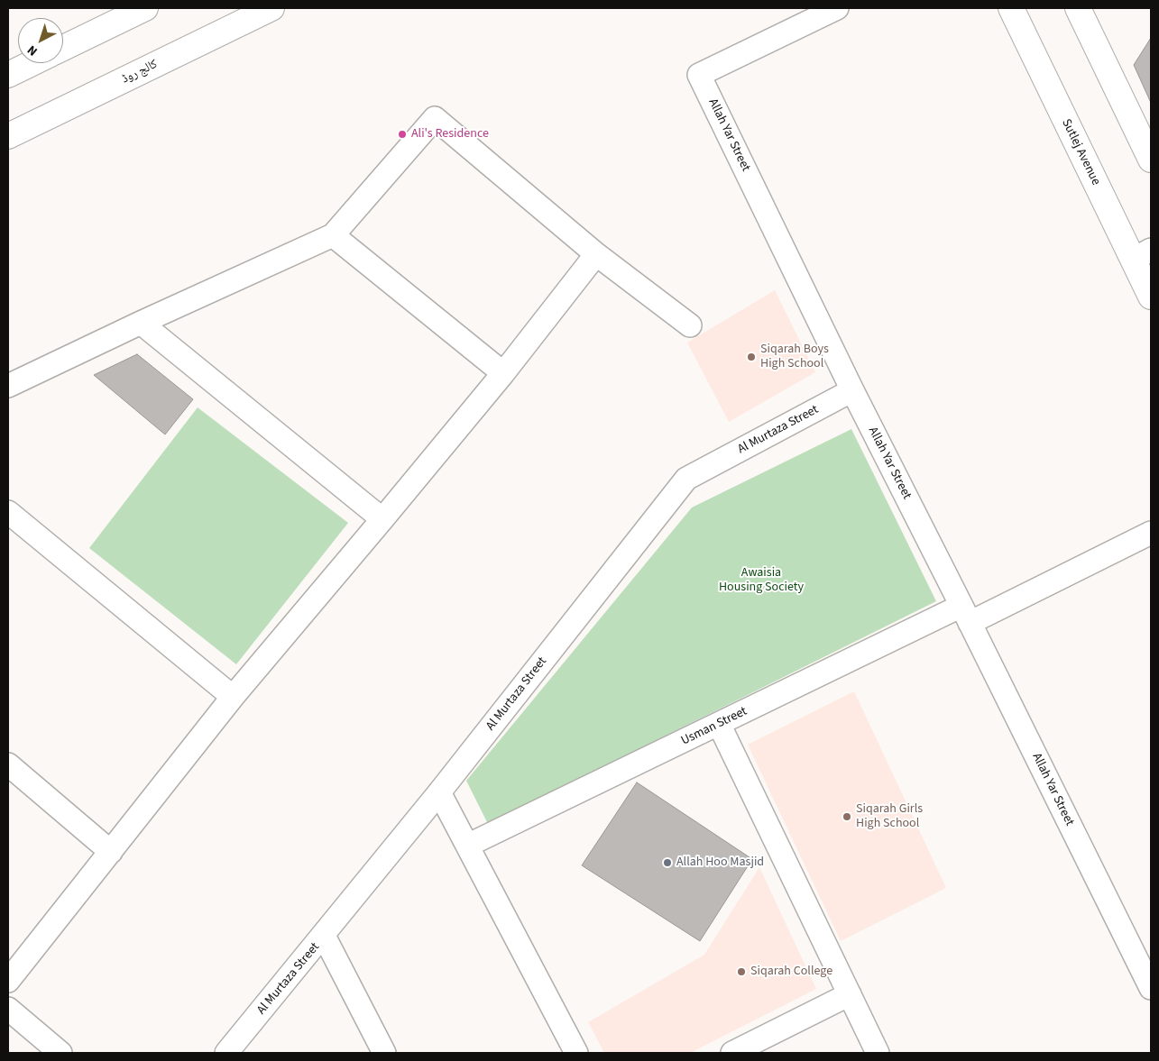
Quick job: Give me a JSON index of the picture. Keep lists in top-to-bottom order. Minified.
{"streets":{"street":["کالج روڈ","Allah Yar Street","Sutlej Avenue","Al Murtaza Street","Usman Street"]},"crossings":[["Allah Yar Street","Al Murtaza Street"],["Allah Yar Street","Usman Street"]],"parks":["Awaisia Housing Society"],"places":["Ali's Residence","Siqarah Boys High School","Siqarah Girls High School","Allah Hoo Masjid","Siqarah College"],"north":"bottom left"}
